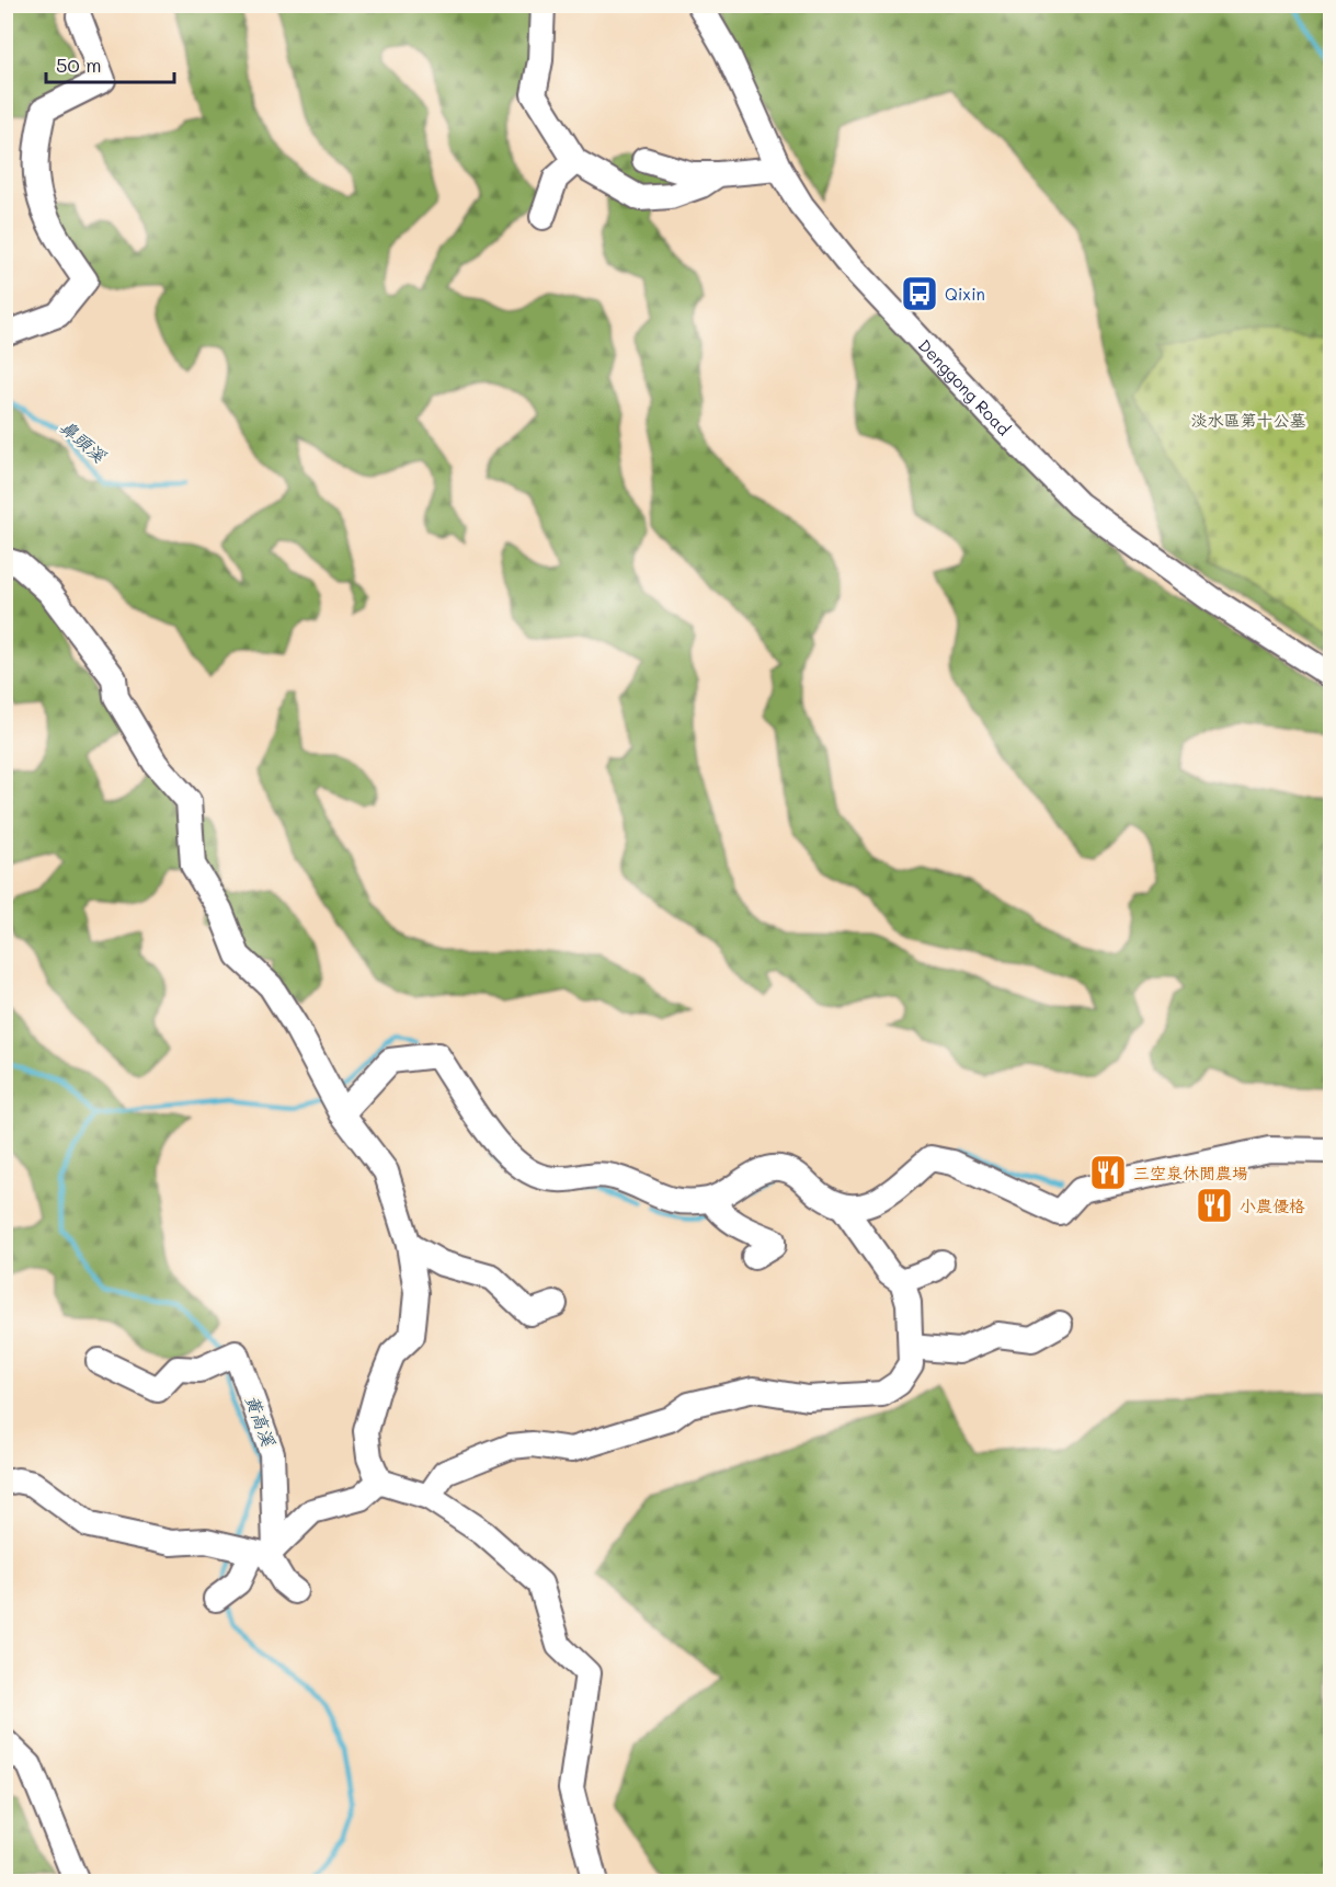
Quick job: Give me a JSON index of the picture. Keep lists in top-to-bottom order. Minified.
{"streets":{"street":["Denggong Road"]},"water":["鼻頭溪","黃高溪"],"parks":["淡水區第十公墓"],"places":{"bus stop":["Qixin"],"restaurant":["三空泉休閒農場","小農優格"]},"scale_bar":"50 m"}
